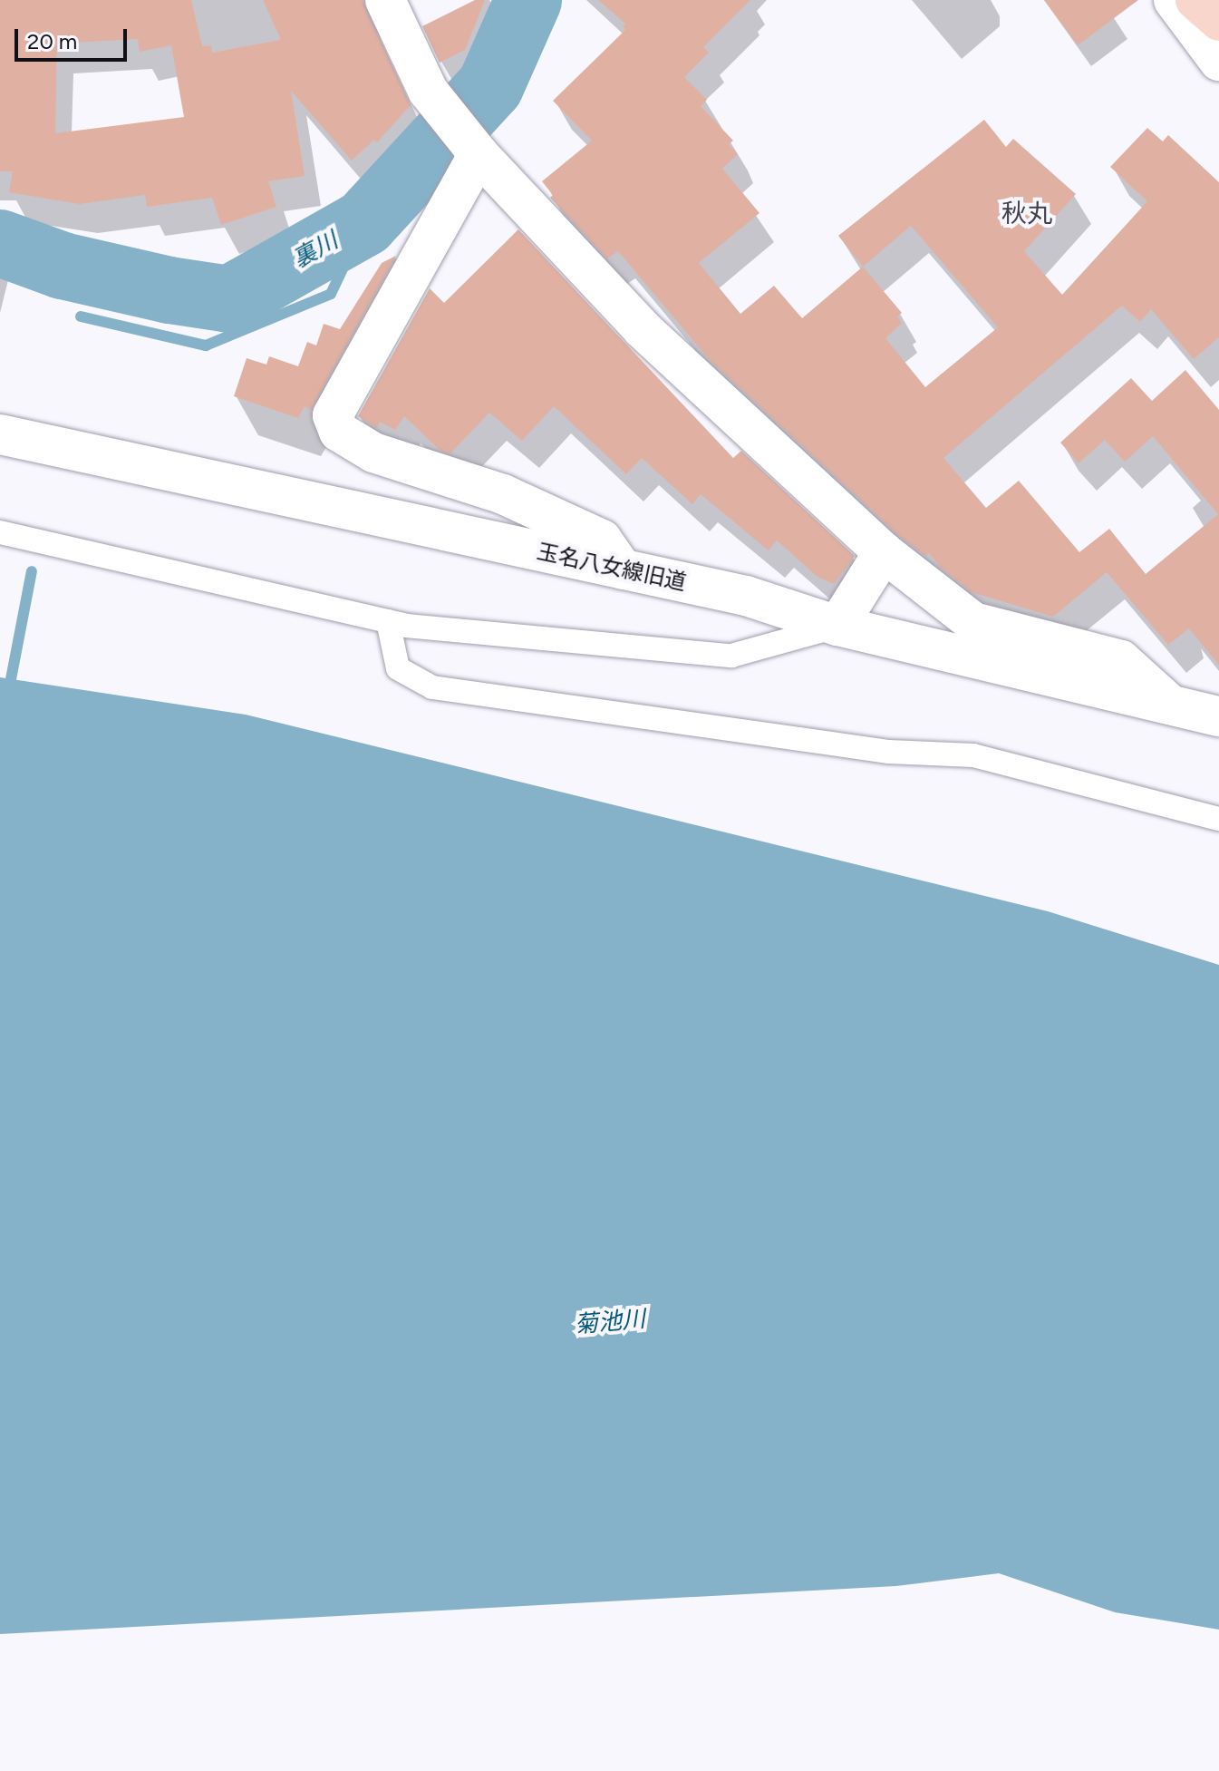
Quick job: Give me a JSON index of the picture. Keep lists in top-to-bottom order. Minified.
{"streets":{"street":["玉名八女線旧道"]},"districts":["秋丸"],"water":["裏川","菊池川"],"scale_bar":"20 m"}
